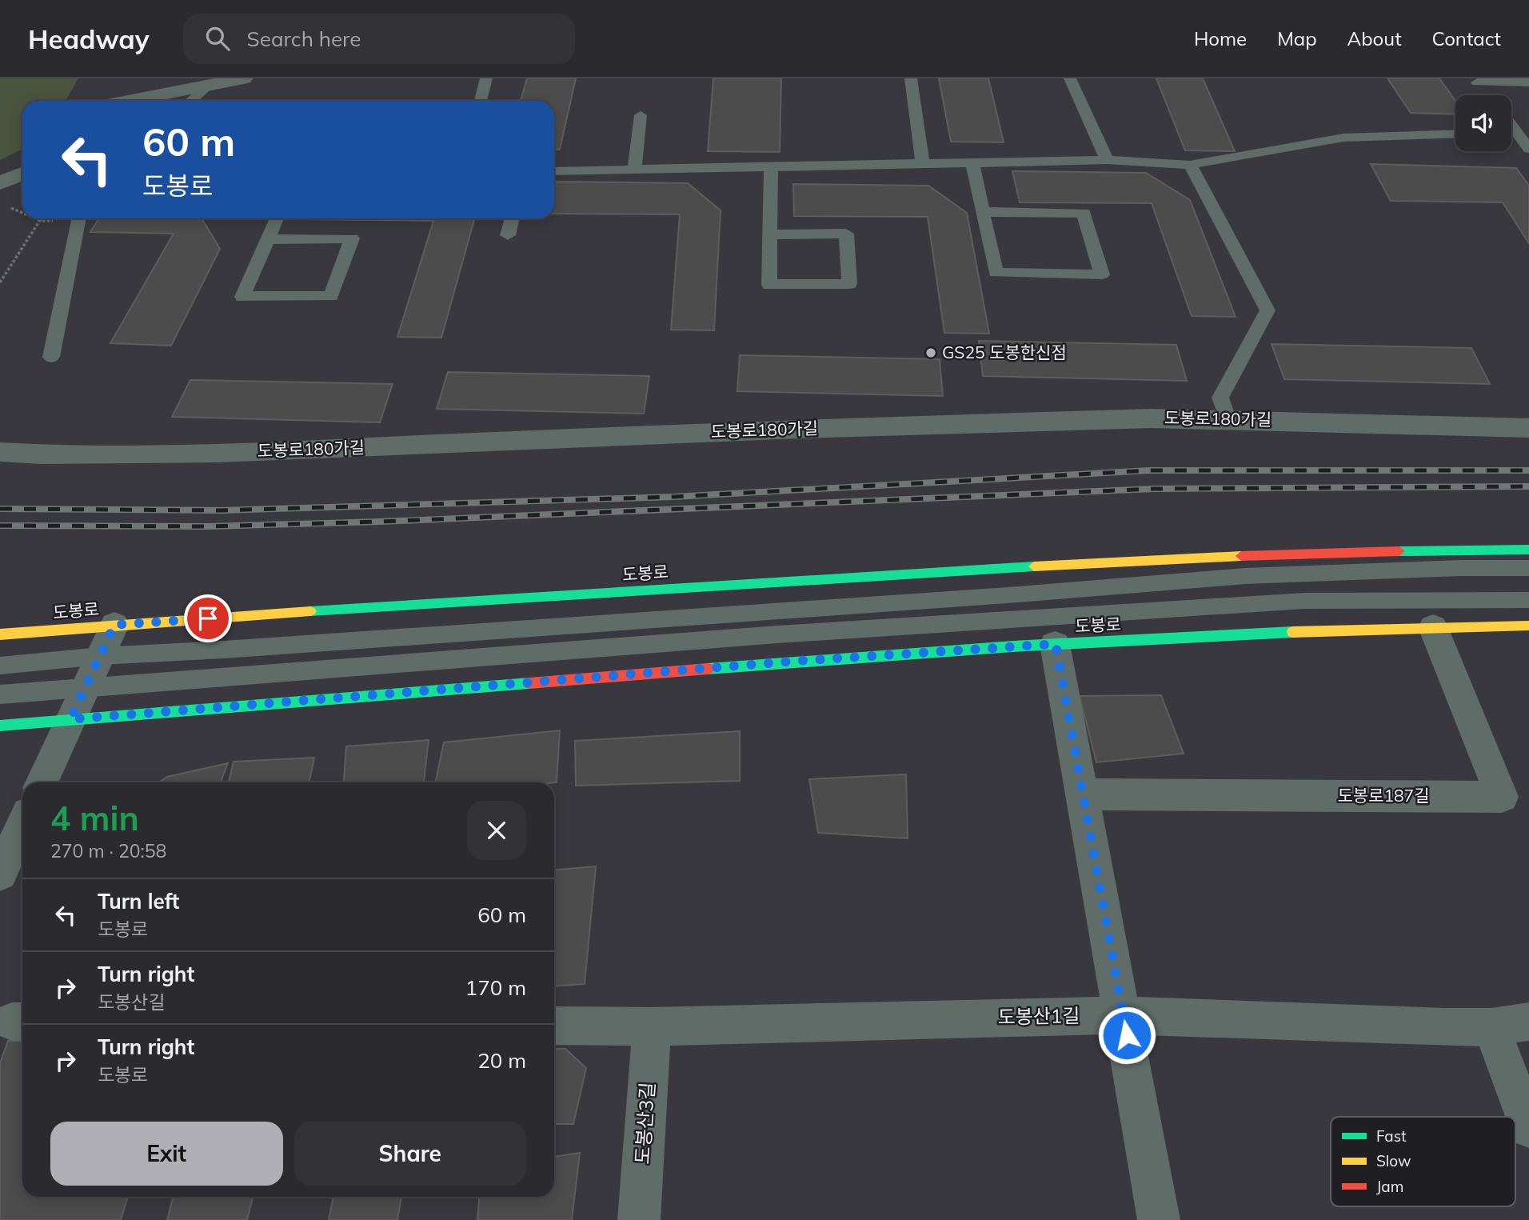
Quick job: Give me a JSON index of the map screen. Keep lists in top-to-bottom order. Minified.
{"streets":{"main road":["도봉로"],"street":["도봉로180가길","도봉로187길","도봉산1길","도봉산3길"]},"crossings":[["도봉로","도봉로187길"],["도봉산1길","도봉산3길"]],"places":["GS25 도봉한신점"],"legend":["Fast","Slow","Jam"],"page":{"header":"Headway","search":"Search here","nav":["Home","Map","About","Contact"],"turn":["60 m","도봉로"],"heading":["4 min","270 m · 20:58"],"list":[{"name":"Turn left","note":"도봉로","value":"60 m"},{"name":"Turn right","note":"도봉산길","value":"170 m"},{"name":"Turn right","note":"도봉로","value":"20 m"}],"buttons":["Exit","Share"]}}
